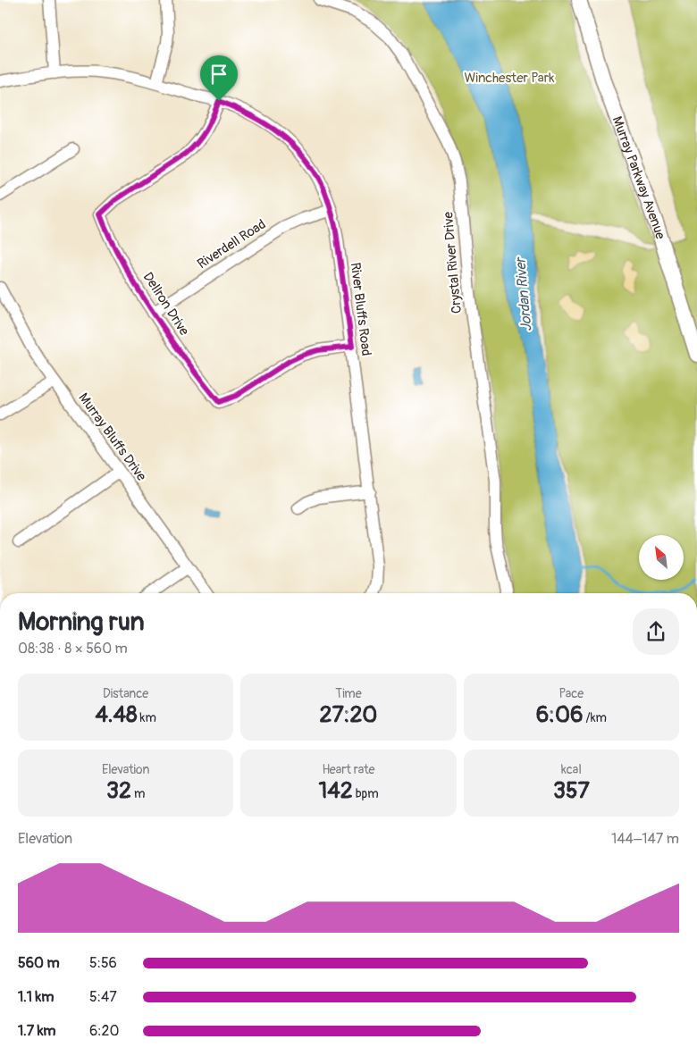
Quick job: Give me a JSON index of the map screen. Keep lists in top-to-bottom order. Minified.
{"streets":{"street":["Murray Parkway Avenue","Riverdell Road","Crystal River Drive","Dellron Drive","River Bluffs Road","Murray Bluffs Drive"]},"crossings":[["Riverdell Road","Dellron Drive"],["Riverdell Road","River Bluffs Road"],["Dellron Drive","River Bluffs Road"]],"water":["Jordan River"],"parks":["Winchester Park"],"north":"top left","page":{"heading":["Morning run","08:38 · 8 × 560 m"],"stats":[["Distance","4.48 km"],["Time","27:20"],["Pace","6:06 /km"],["Elevation","32 m"],["Heart rate","142 bpm"],["kcal","357"]],"chart":["Elevation","144–147 m"],"list":[{"name":"560 m","note":"5:56"},{"name":"1.1 km","note":"5:47"},{"name":"1.7 km","note":"6:20"}]}}
